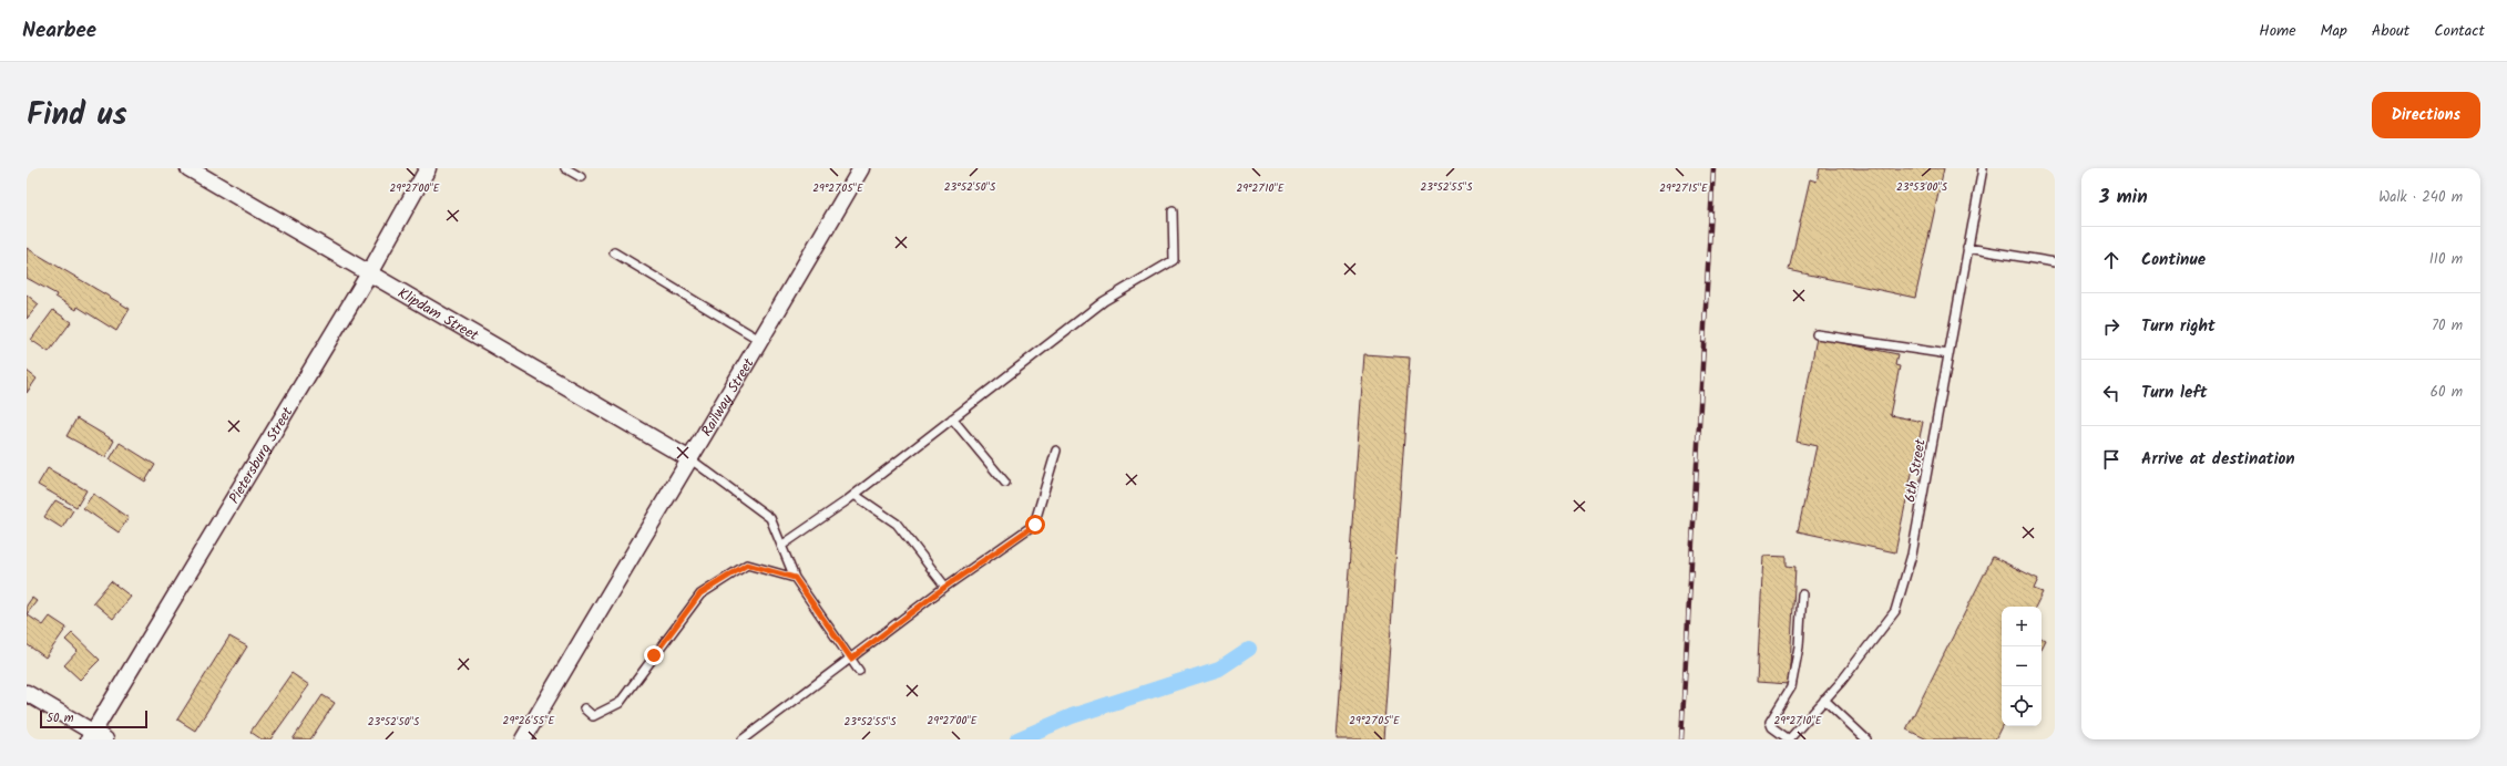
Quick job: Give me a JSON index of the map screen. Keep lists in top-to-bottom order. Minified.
{"streets":{"street":["Klipdam Street","Railway Street","Pietersburg Street"],"lane":["6th Street"]},"crossings":[["Klipdam Street","Railway Street"],["Klipdam Street","Pietersburg Street"]],"scale_bar":"50 m","page":{"header":"Nearbee","nav":["Home","Map","About","Contact"],"title":"Find us","buttons":"Directions","heading":["3 min","Walk · 240 m"],"list":[["Continue","110 m"],["Turn right","70 m"],["Turn left","60 m"],"Arrive at destination"],"map_buttons":["+","−"],"scale":"50 m"},"coordinates":["23°52'50\"S","23°52'55\"S","23°53'00\"S","29°27'10\"E","29°27'00\"E","29°27'05\"E","29°27'15\"E","29°26'55\"E"]}
